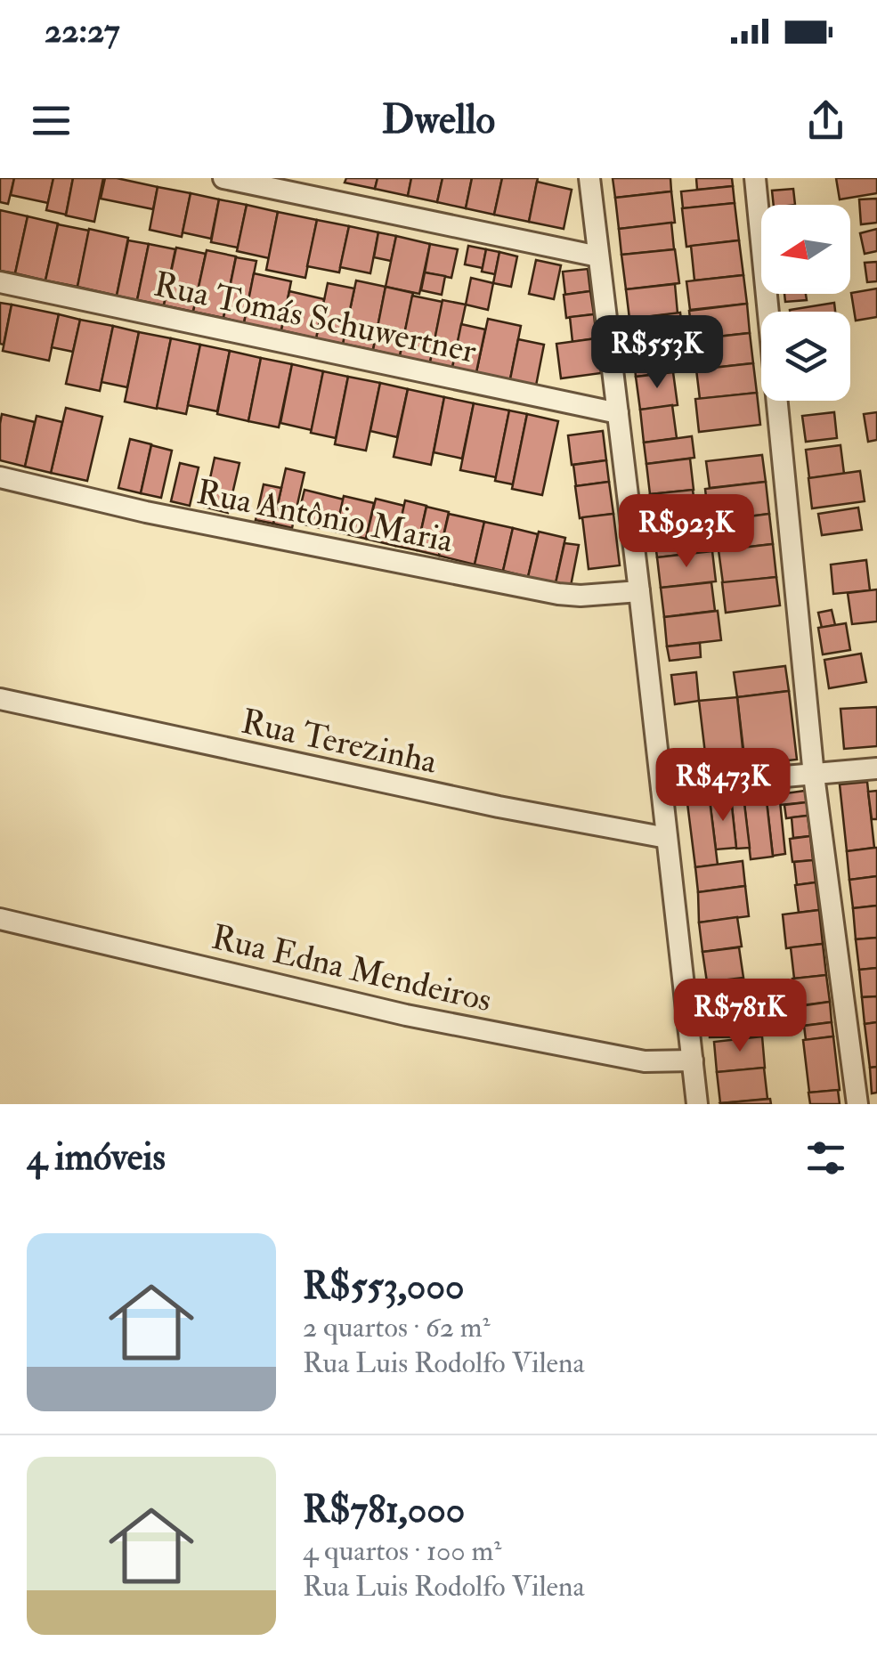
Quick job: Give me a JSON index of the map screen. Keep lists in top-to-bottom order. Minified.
{"streets":{"street":["Rua Tomás Schuwertner","Rua Antônio Maria","Rua Terezinha","Rua Edna Mendeiros"]},"north":"left","page":{"status":"22:27","header":"Dwello","price":["R$553K","R$923K","R$473K","R$781K"],"heading":"4 imóveis","list":[{"name":"R$553,000","note":"2 quartos · 62 m² · Rua Luis Rodolfo Vilena"},{"name":"R$781,000","note":"4 quartos · 100 m² · Rua Luis Rodolfo Vilena"}]}}
